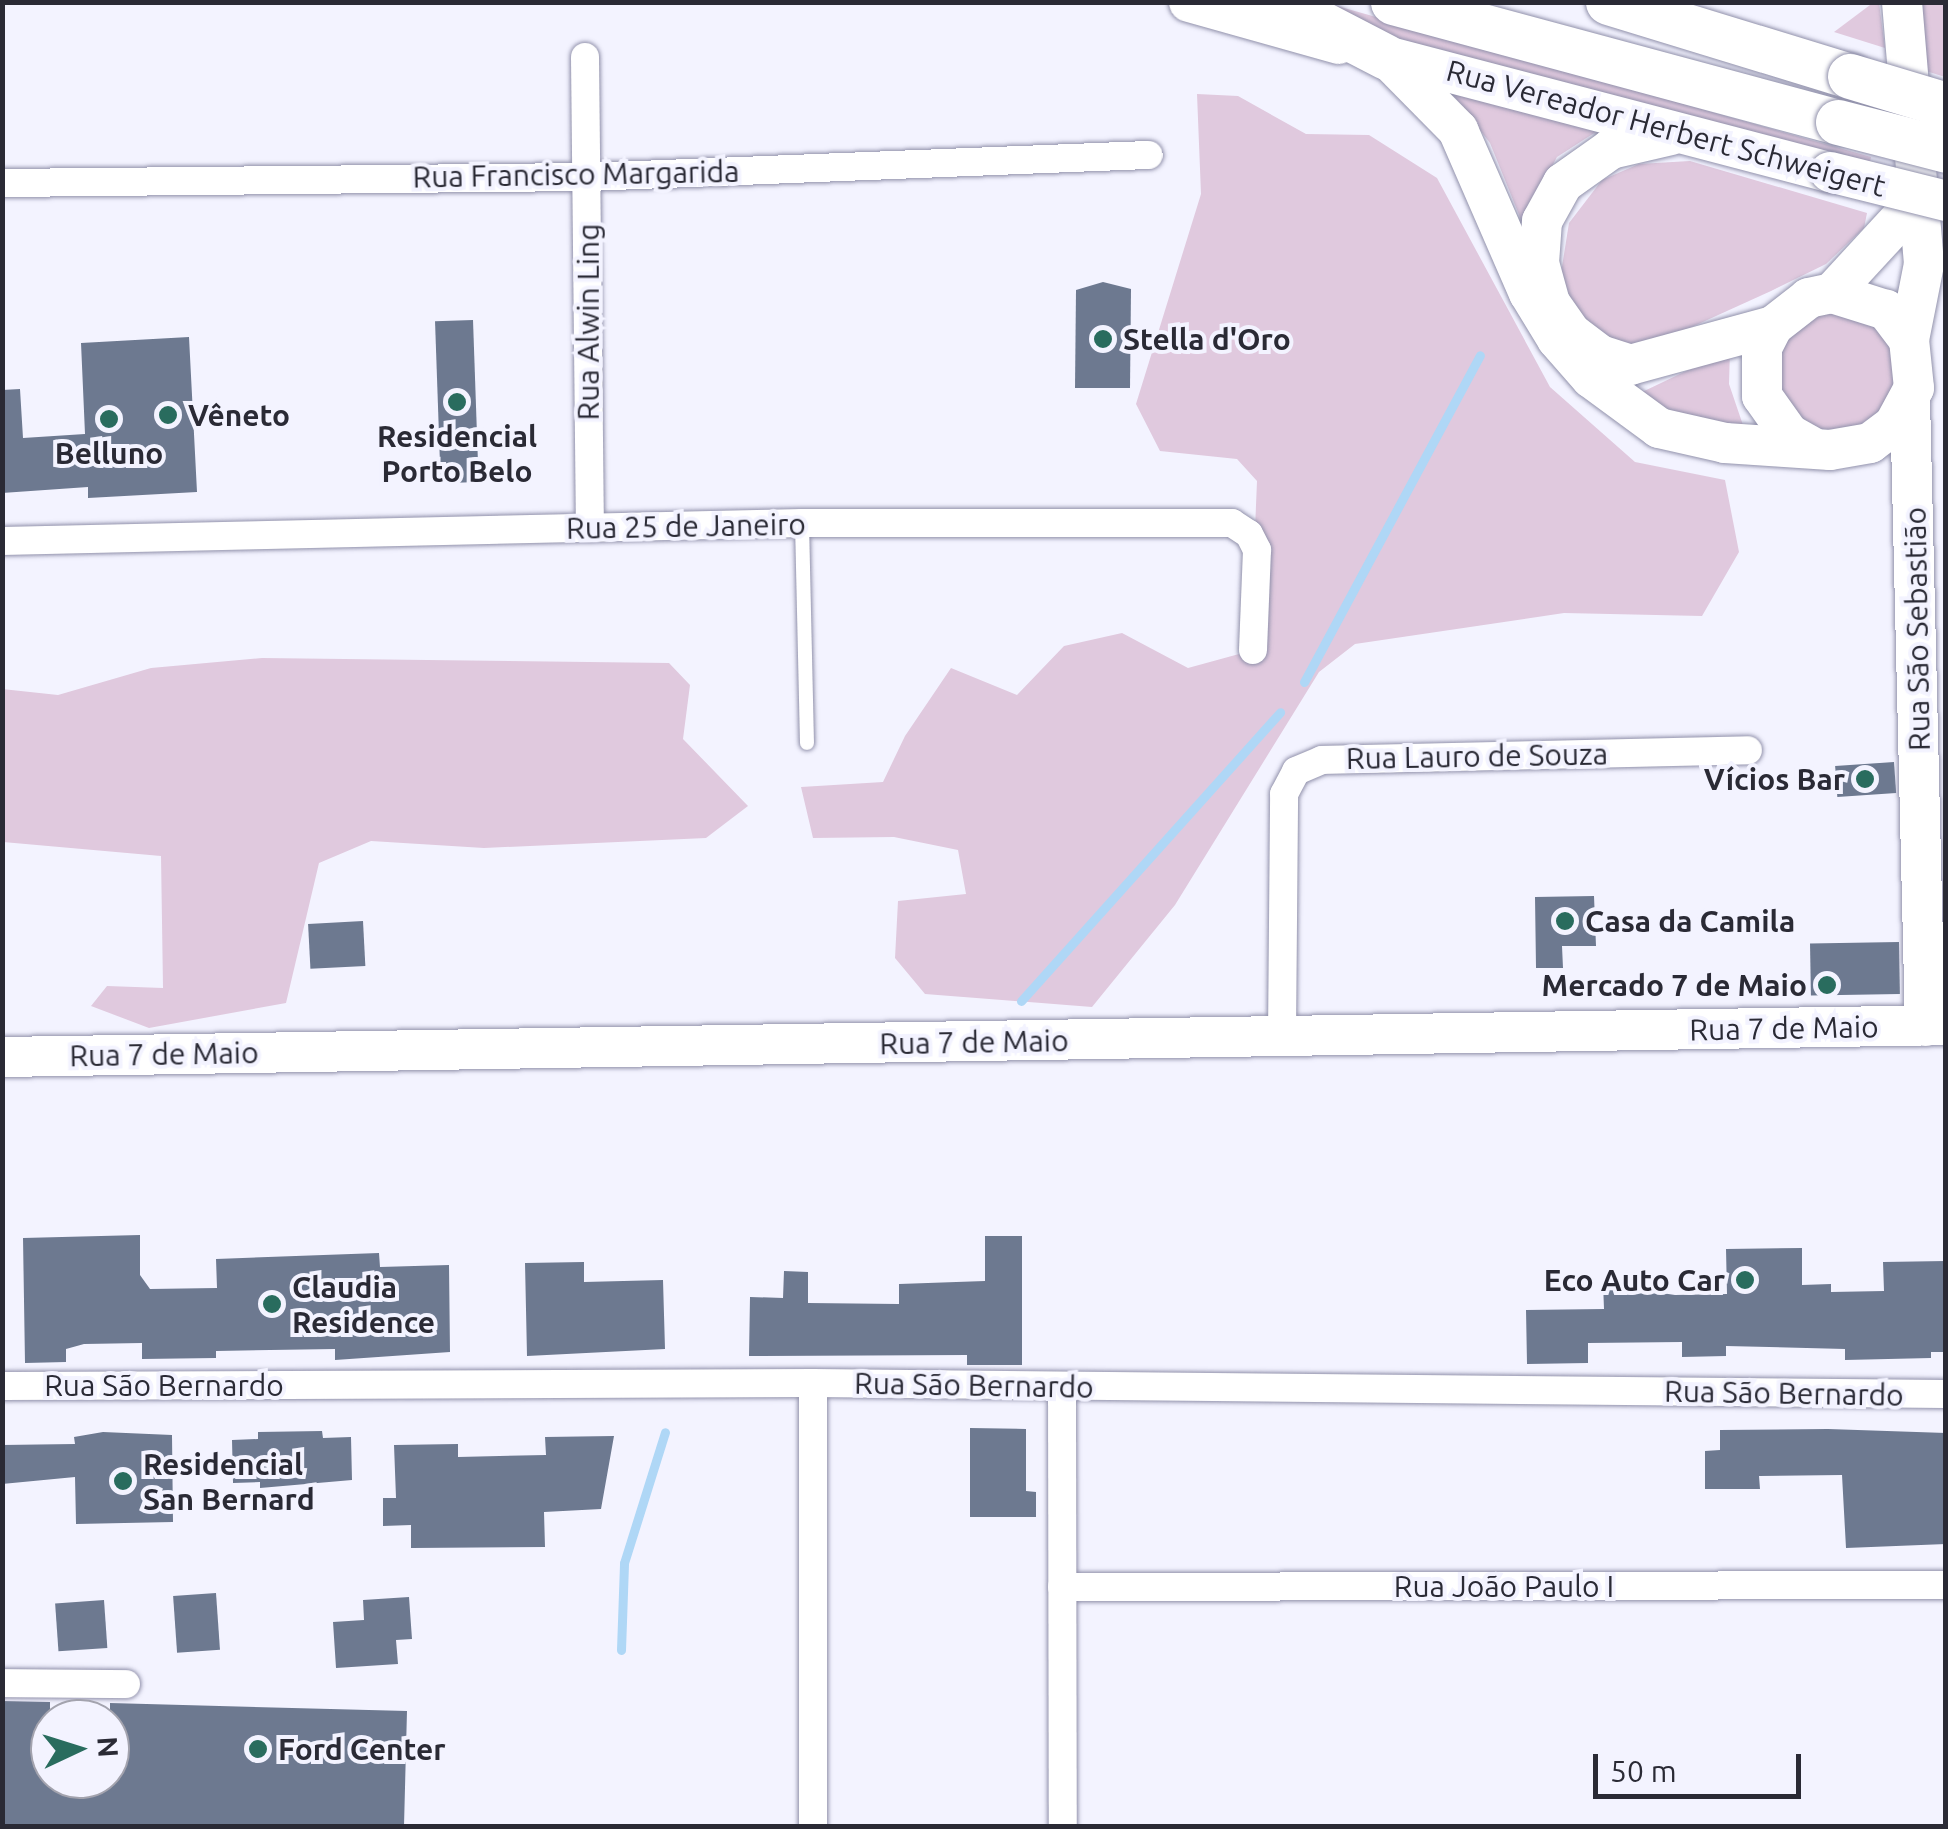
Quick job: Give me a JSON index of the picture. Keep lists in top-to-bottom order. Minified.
{"streets":{"street":["Rua Vereador Herbert Schweigert","Rua Francisco Margarida","Rua Alwin Ling","Rua 25 de Janeiro","Rua São Sebastião","Rua Lauro de Souza","Rua 7 de Maio","Rua São Bernardo","Rua João Paulo I"]},"crossings":[["Rua Francisco Margarida","Rua Alwin Ling"],["Rua Alwin Ling","Rua 25 de Janeiro"],["Rua São Sebastião","Rua 7 de Maio"],["Rua Lauro de Souza","Rua 7 de Maio"]],"places":["Stella d'Oro","Residencial Porto Belo","Vêneto","Belluno","Vícios Bar","Casa da Camila","Mercado 7 de Maio","Eco Auto Car","Claudia Residence","Residencial San Bernard","Ford Center"],"scale_bar":"50 m","north":"right"}
